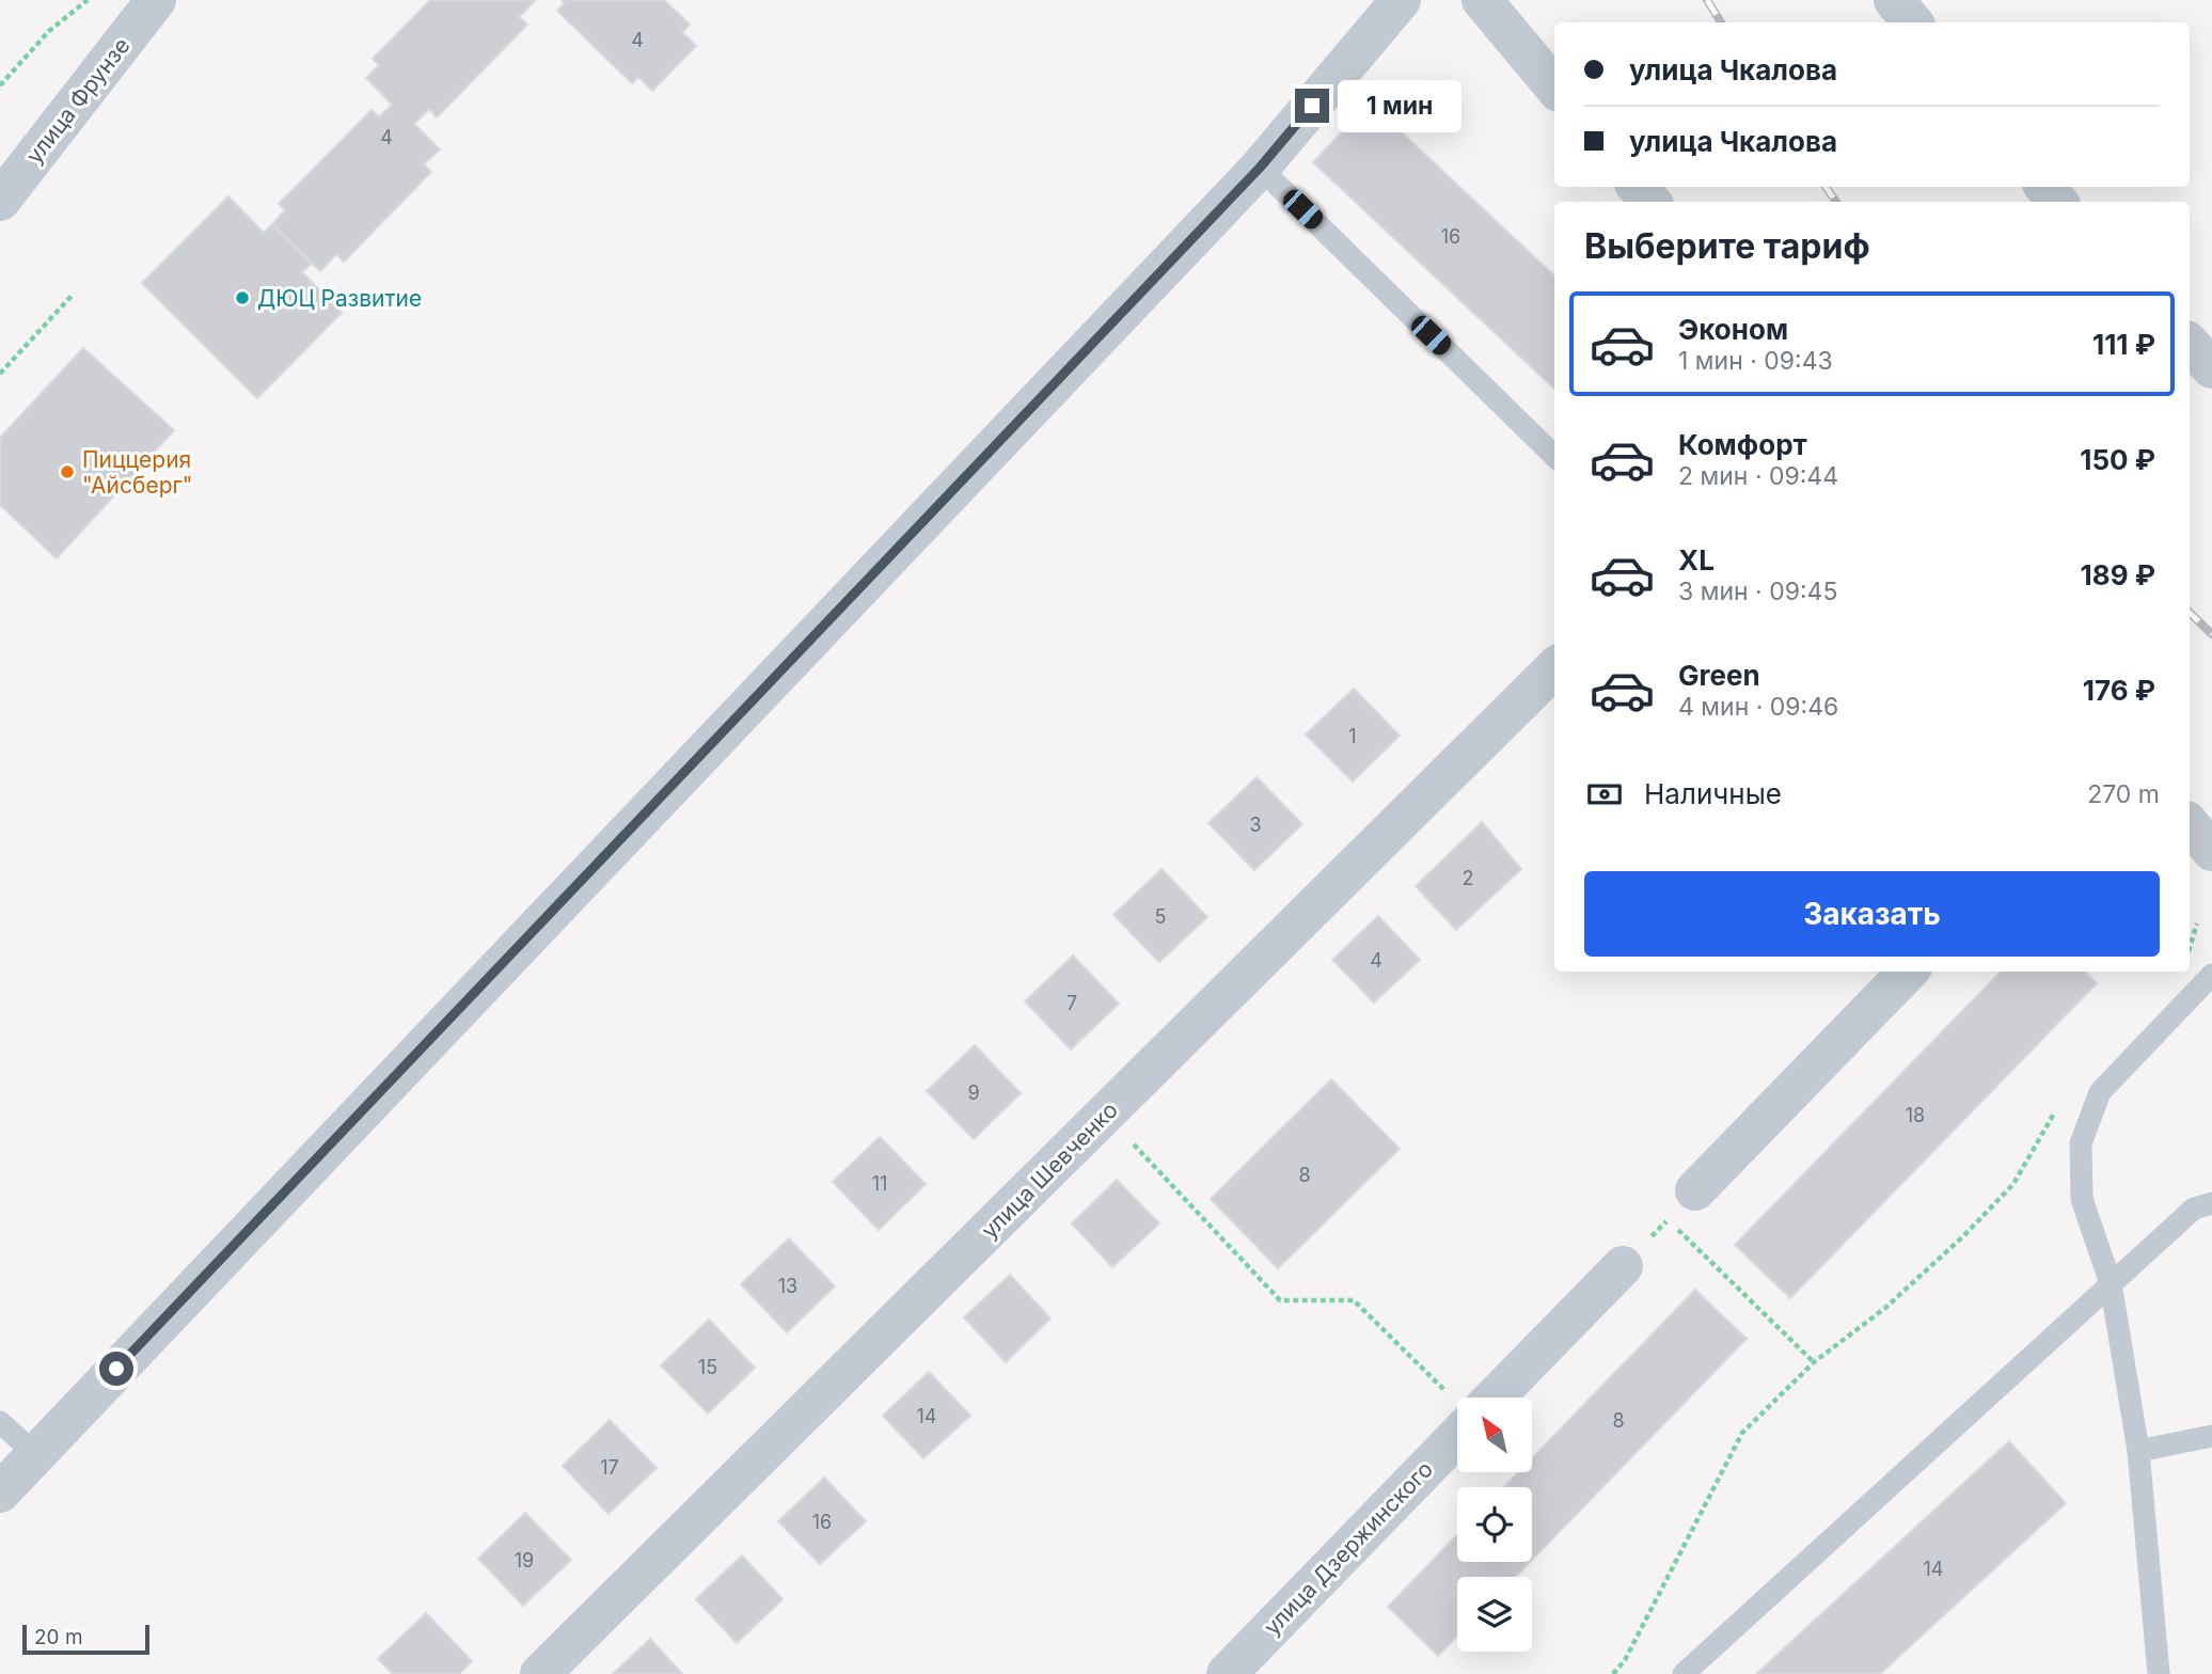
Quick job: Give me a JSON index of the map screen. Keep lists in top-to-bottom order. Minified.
{"streets":{"street":["улица Фрунзе","улица Шевченко","улица Дзержинского"]},"places":["ДЮЦ Развитие","Пиццерия \"Айсберг\""],"house_numbers":["4","4","16","1","3","2","5","4","7","9","18","8","11","13","15","14","8","17","16","19","14"],"scale_bar":"20 m","north":"top left","page":{"banner":["улица Чкалова","улица Чкалова"],"bubble":"1 мин","heading":"Выберите тариф","list":[{"name":"Эконом","note":"1 мин · 09:43","value":"111 ₽"},{"name":"Комфорт","note":"2 мин · 09:44","value":"150 ₽"},{"name":"XL","note":"3 мин · 09:45","value":"189 ₽"},{"name":"Green","note":"4 мин · 09:46","value":"176 ₽"}],"pay":["Наличные","270 m"],"buttons":"Заказать","scale":"20 m"}}
